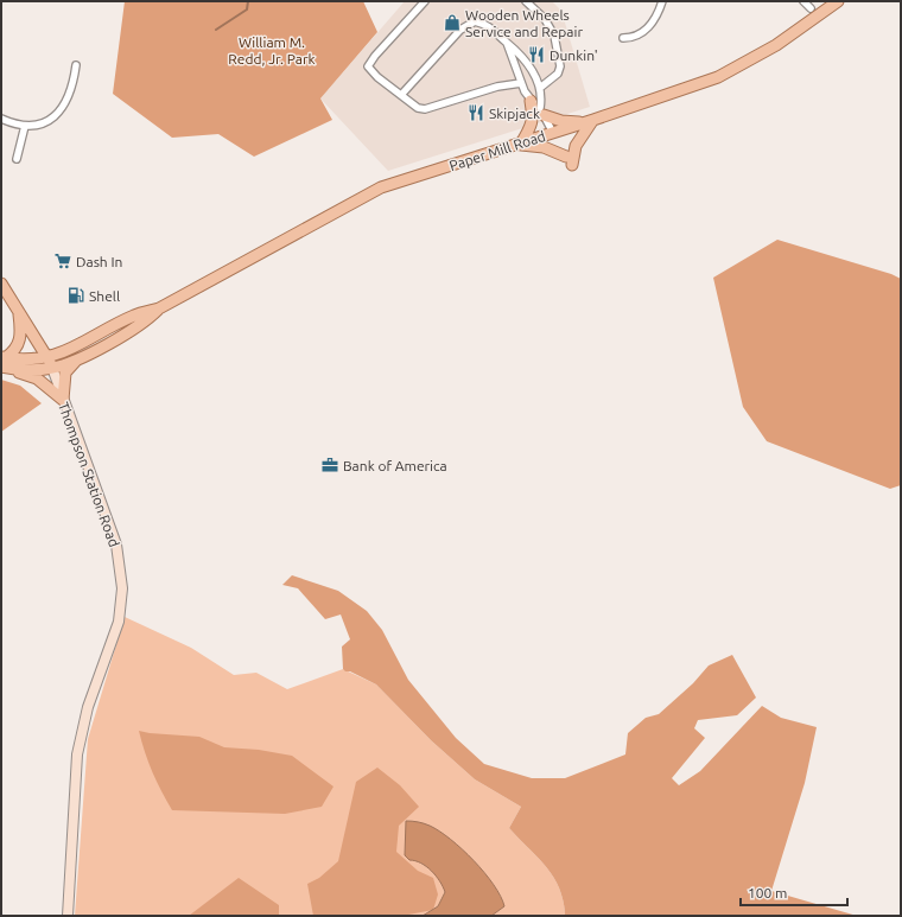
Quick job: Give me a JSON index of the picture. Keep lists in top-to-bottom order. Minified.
{"streets":{"main road":["Paper Mill Road"],"street":["Thompson Station Road"]},"crossings":[["Paper Mill Road","Thompson Station Road"]],"parks":["William M. Redd, Jr. Park"],"places":{"shop":["Wooden Wheels Service and Repair"],"restaurant":["Dunkin'","Skipjack"],"supermarket":["Dash In"],"fuel station":["Shell"],"office":["Bank of America"]},"scale_bar":"100 m"}
